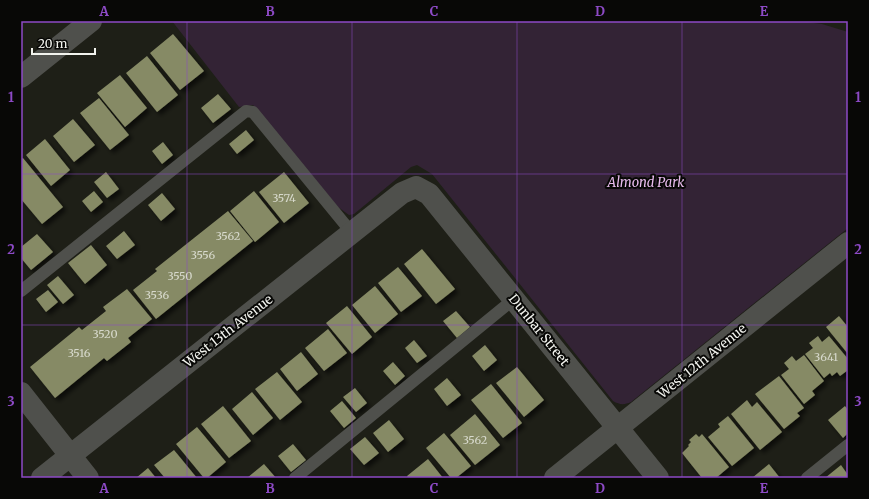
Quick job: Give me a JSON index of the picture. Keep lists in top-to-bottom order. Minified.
{"streets":{"street":["Dunbar Street","West 13th Avenue","West 12th Avenue"]},"crossings":[["Dunbar Street","West 13th Avenue"],["Dunbar Street","West 12th Avenue"]],"parks":["Almond Park"],"house_numbers":["3574","3562","3556","3550","3536","3520","3516","3641","3562"],"scale_bar":"20 m","grid":{"columns":["A","B","C","D","E"],"rows":["1","2","3"]}}
